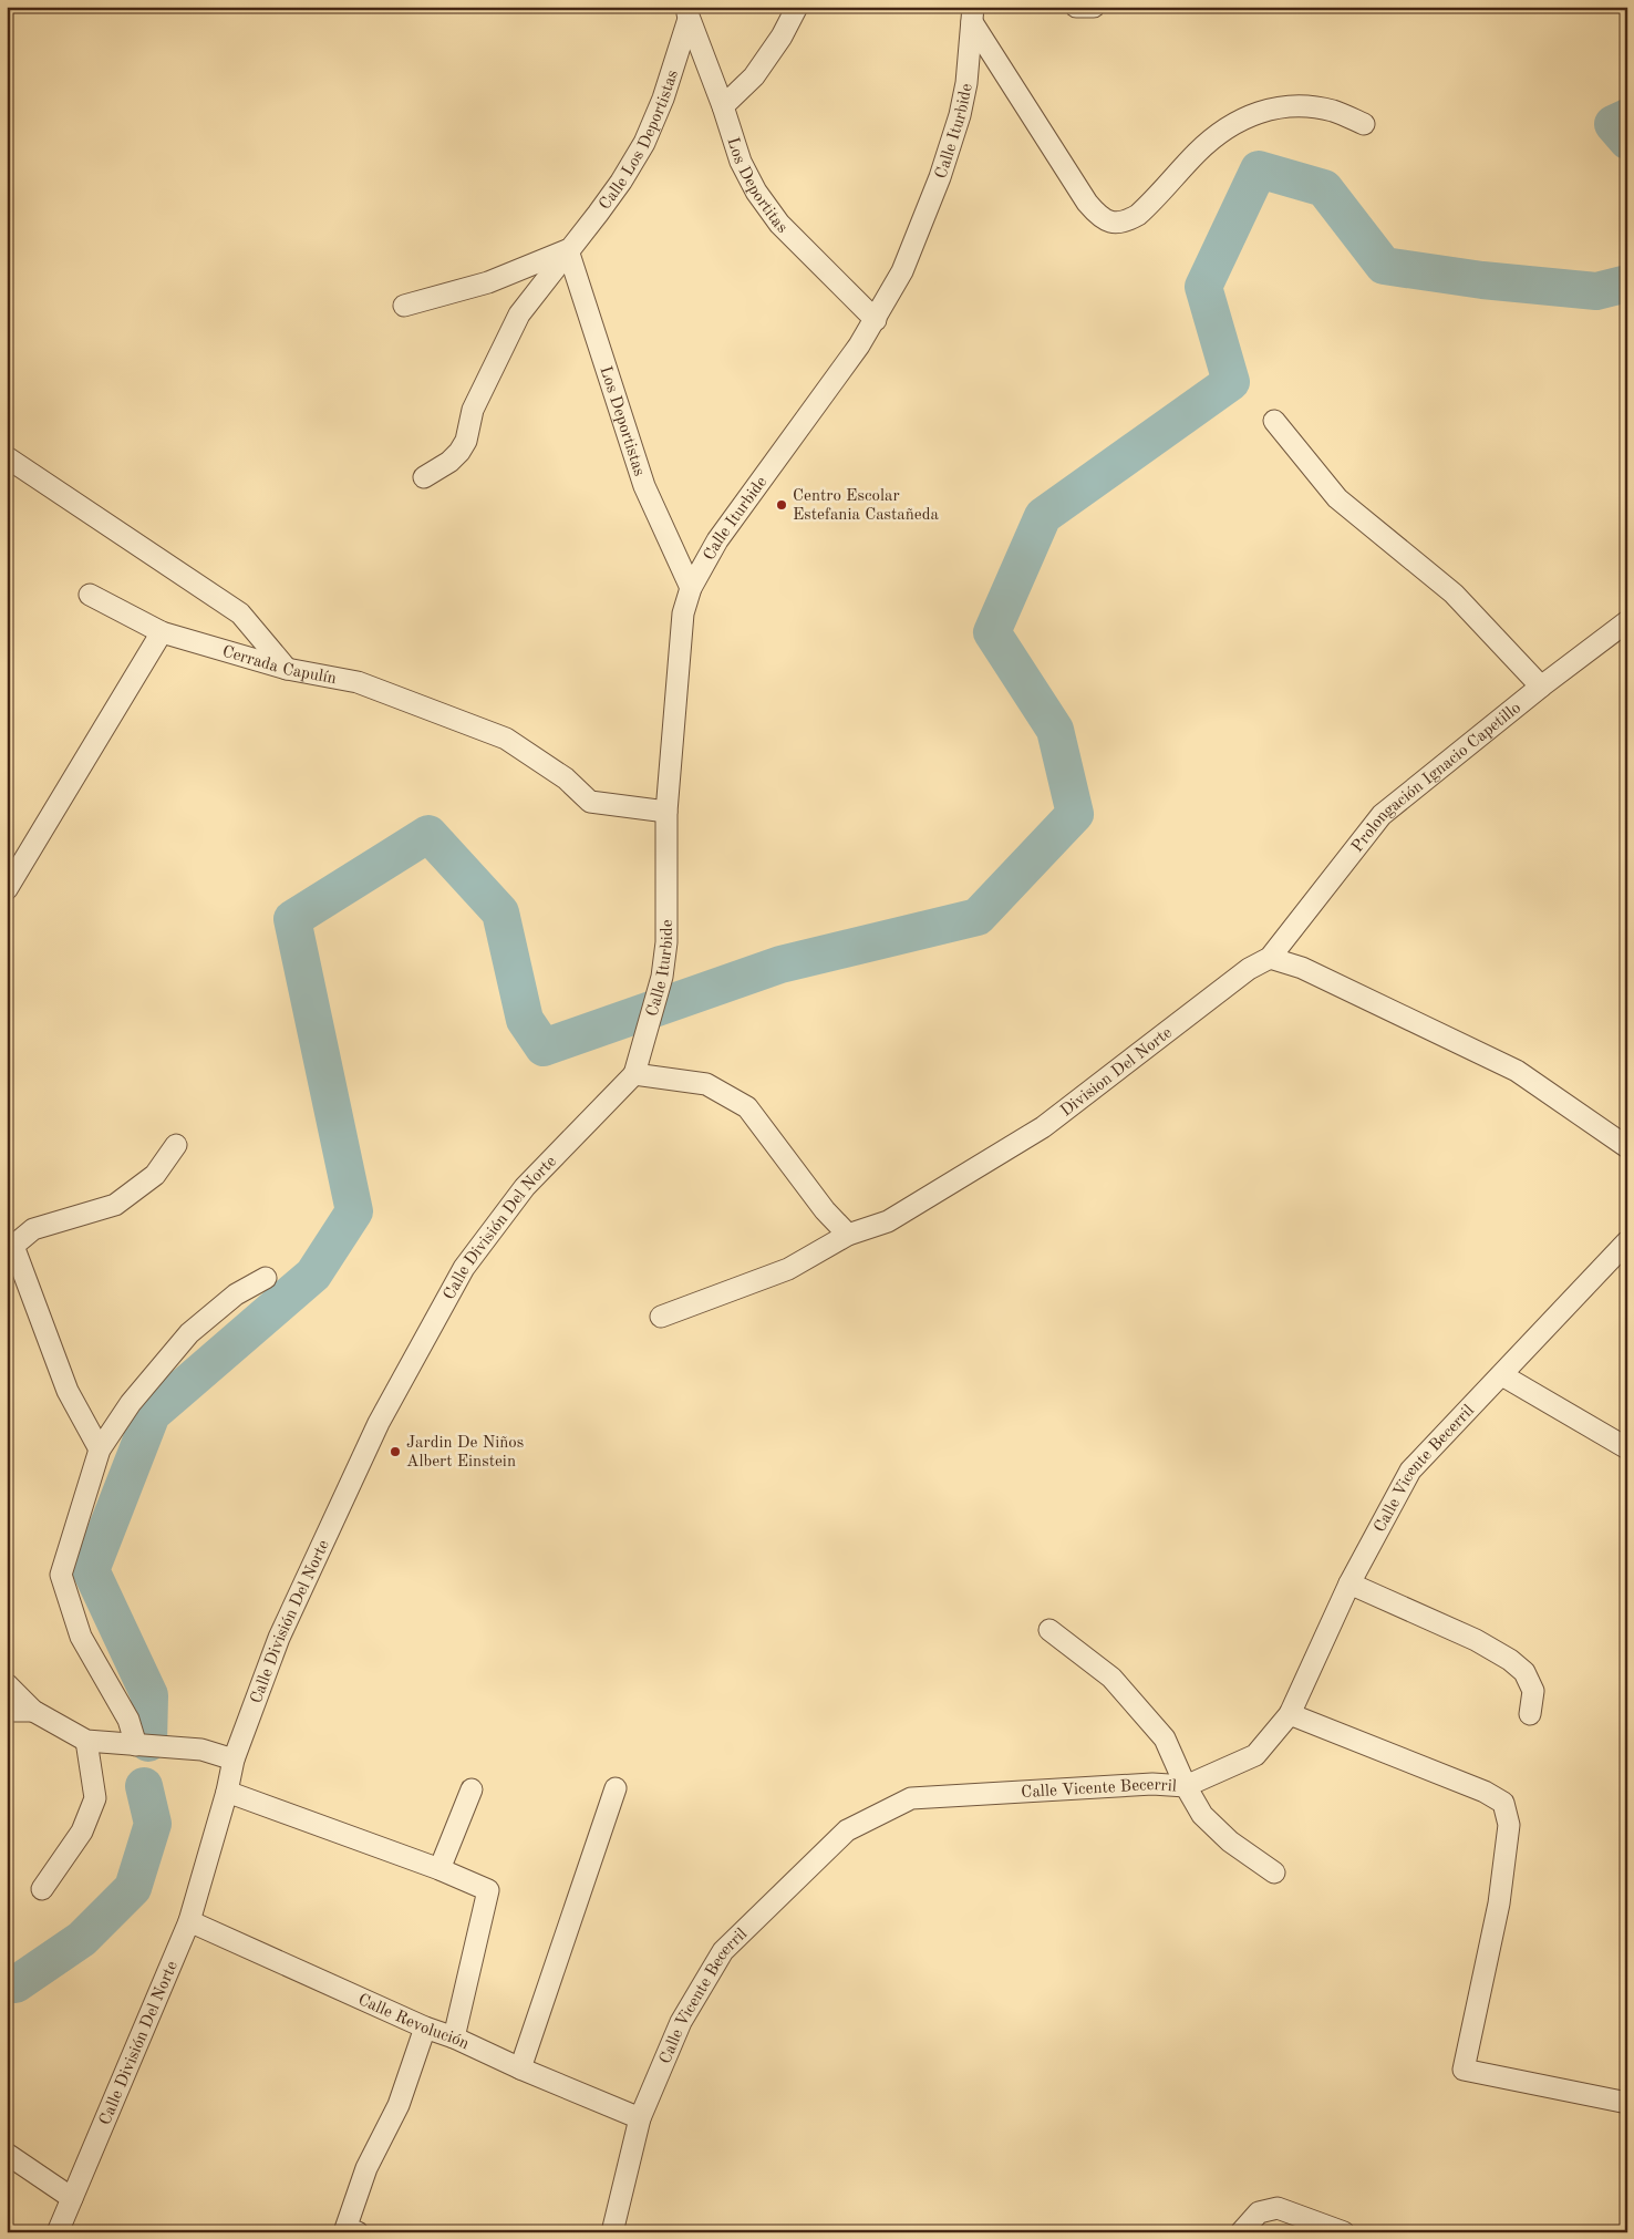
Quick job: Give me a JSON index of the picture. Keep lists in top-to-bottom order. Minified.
{"streets":{"street":["Calle Iturbide","Calle Los Deportistas","Los Deportitas","Los Deportistas","Cerrada Capulín","Prolongación Ignacio Capetillo","Division Del Norte","Calle División Del Norte","Calle Vicente Becerril","Calle Revolución"]},"crossings":[["Calle Iturbide","Los Deportitas"],["Calle Iturbide","Los Deportistas"],["Calle Iturbide","Cerrada Capulín"],["Calle Iturbide","Calle División Del Norte"],["Calle Los Deportistas","Los Deportitas"],["Calle Los Deportistas","Los Deportistas"],["Prolongación Ignacio Capetillo","Division Del Norte"],["Calle División Del Norte","Calle Revolución"],["Calle Vicente Becerril","Calle Revolución"]],"places":["Centro Escolar Estefania Castañeda","Jardin De Niños Albert Einstein"]}
